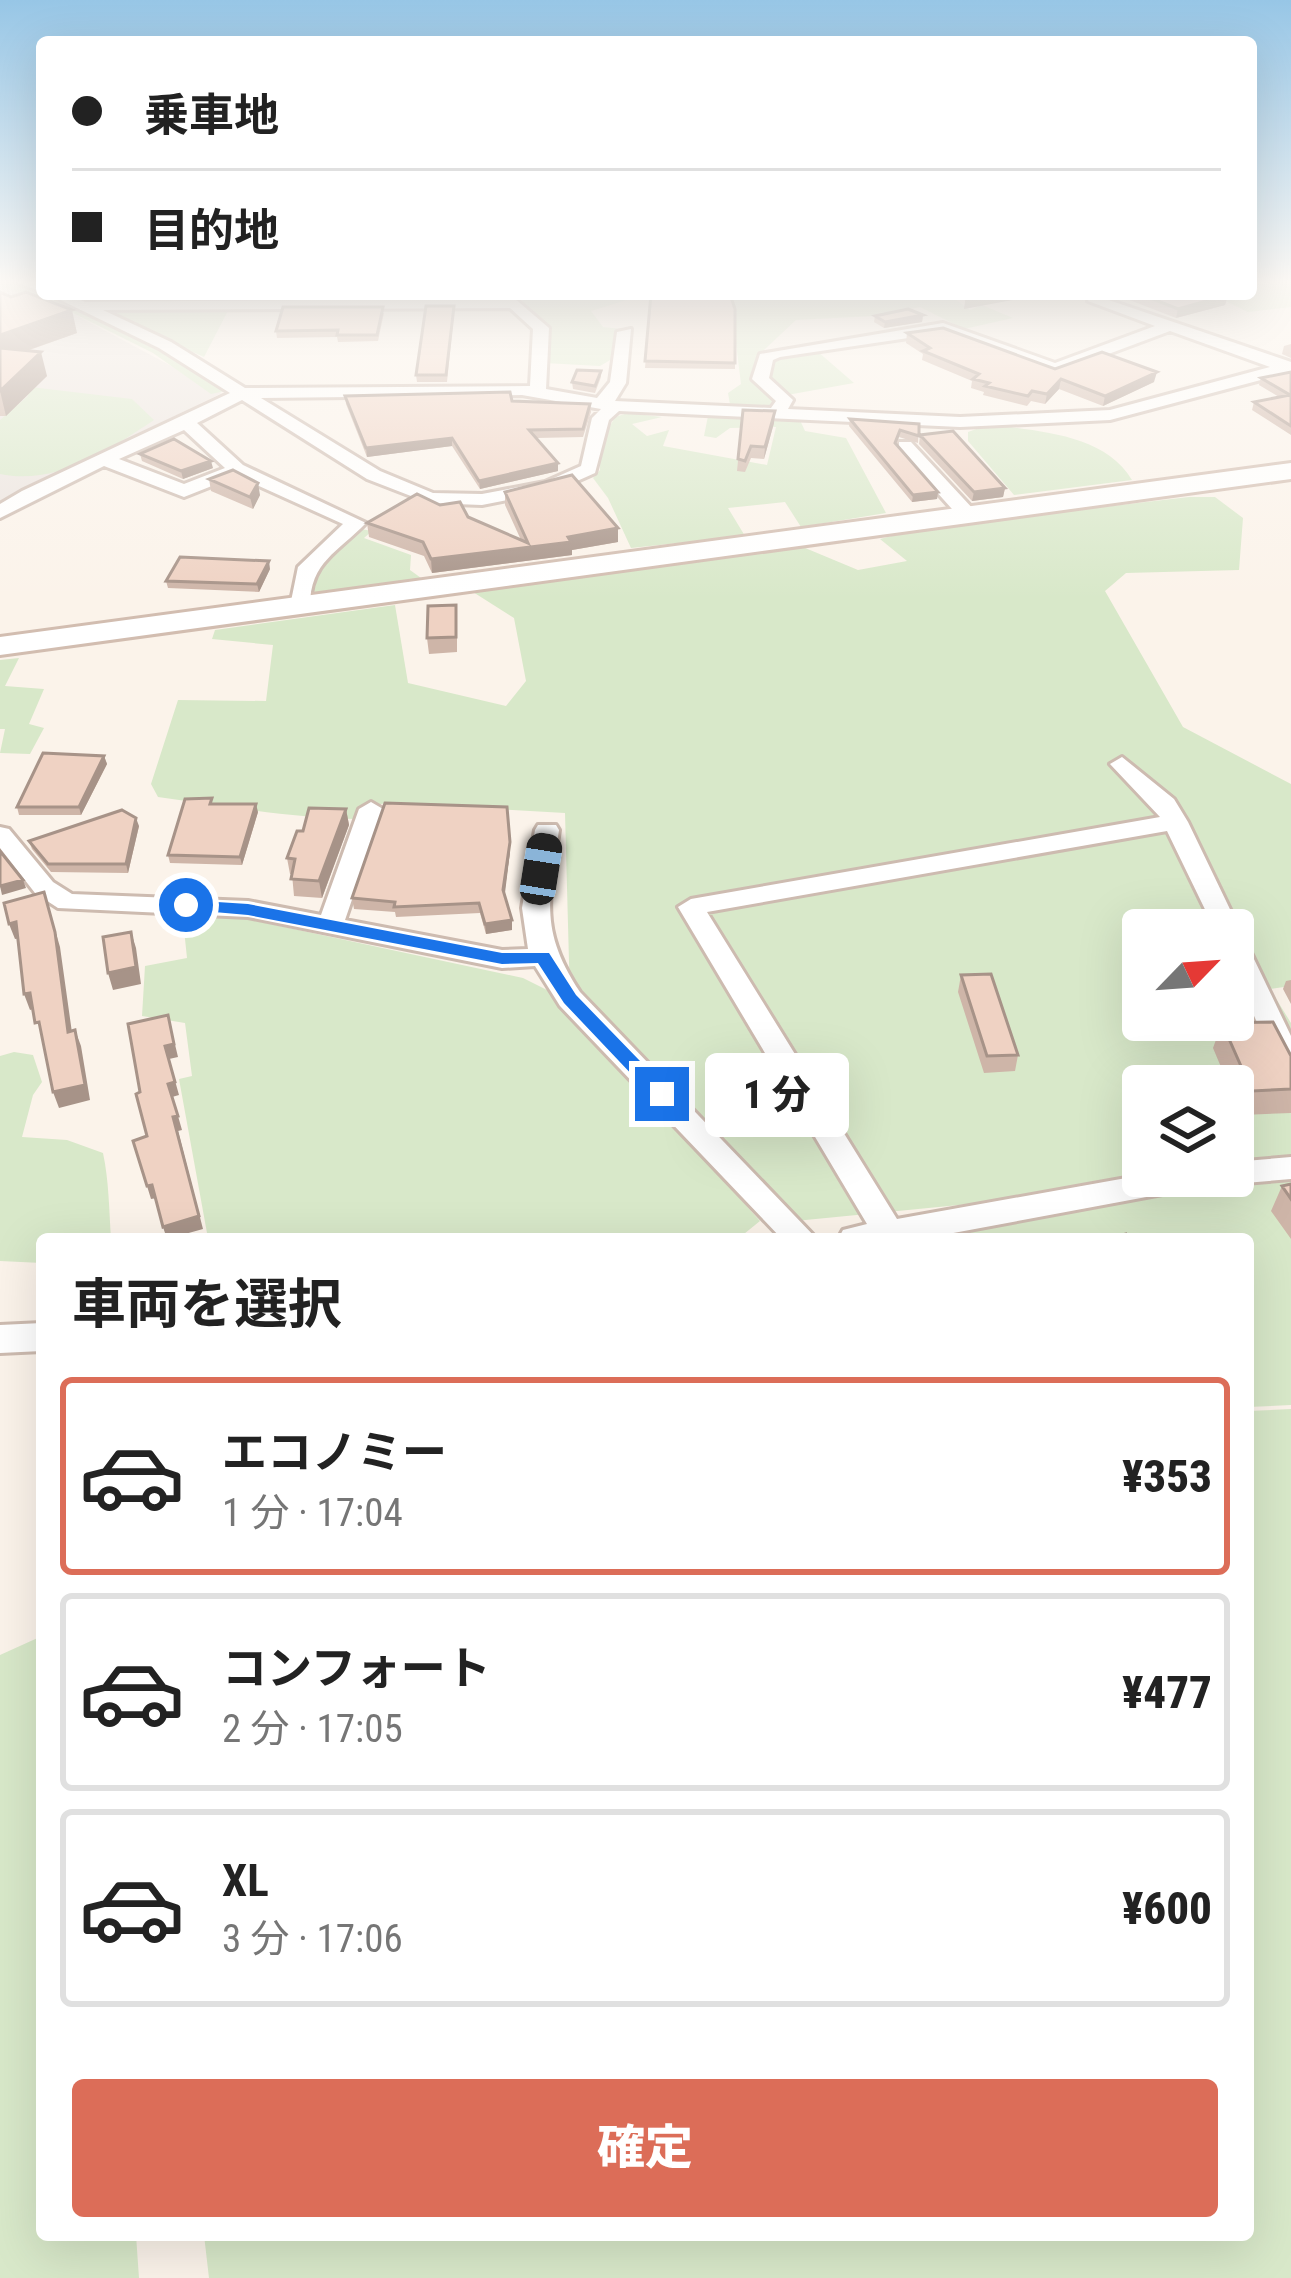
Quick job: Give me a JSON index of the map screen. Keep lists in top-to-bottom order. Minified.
{"north":"top right","page":{"banner":["乗車地","目的地"],"bubble":"1 分","heading":"車両を選択","list":[{"name":"エコノミー","note":"1 分 · 17:04","value":"¥353"},{"name":"コンフォート","note":"2 分 · 17:05","value":"¥477"},{"name":"XL","note":"3 分 · 17:06","value":"¥600"}],"buttons":"確定"}}
